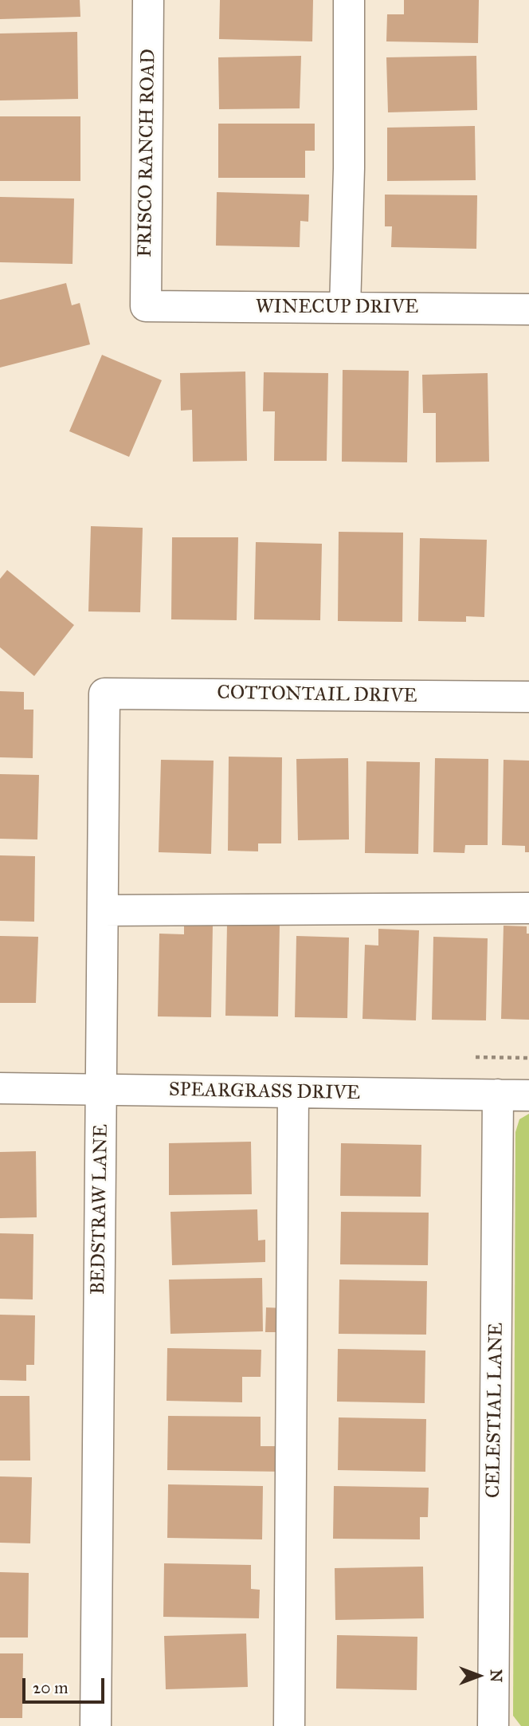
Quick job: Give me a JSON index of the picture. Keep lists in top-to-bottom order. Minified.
{"streets":{"street":["FRISCO RANCH ROAD","WINECUP DRIVE","COTTONTAIL DRIVE","SPEARGRASS DRIVE","BEDSTRAW LANE","CELESTIAL LANE"]},"crossings":[["FRISCO RANCH ROAD","WINECUP DRIVE"],["COTTONTAIL DRIVE","BEDSTRAW LANE"],["SPEARGRASS DRIVE","BEDSTRAW LANE"],["SPEARGRASS DRIVE","CELESTIAL LANE"]],"scale_bar":"20 m","north":"right"}
